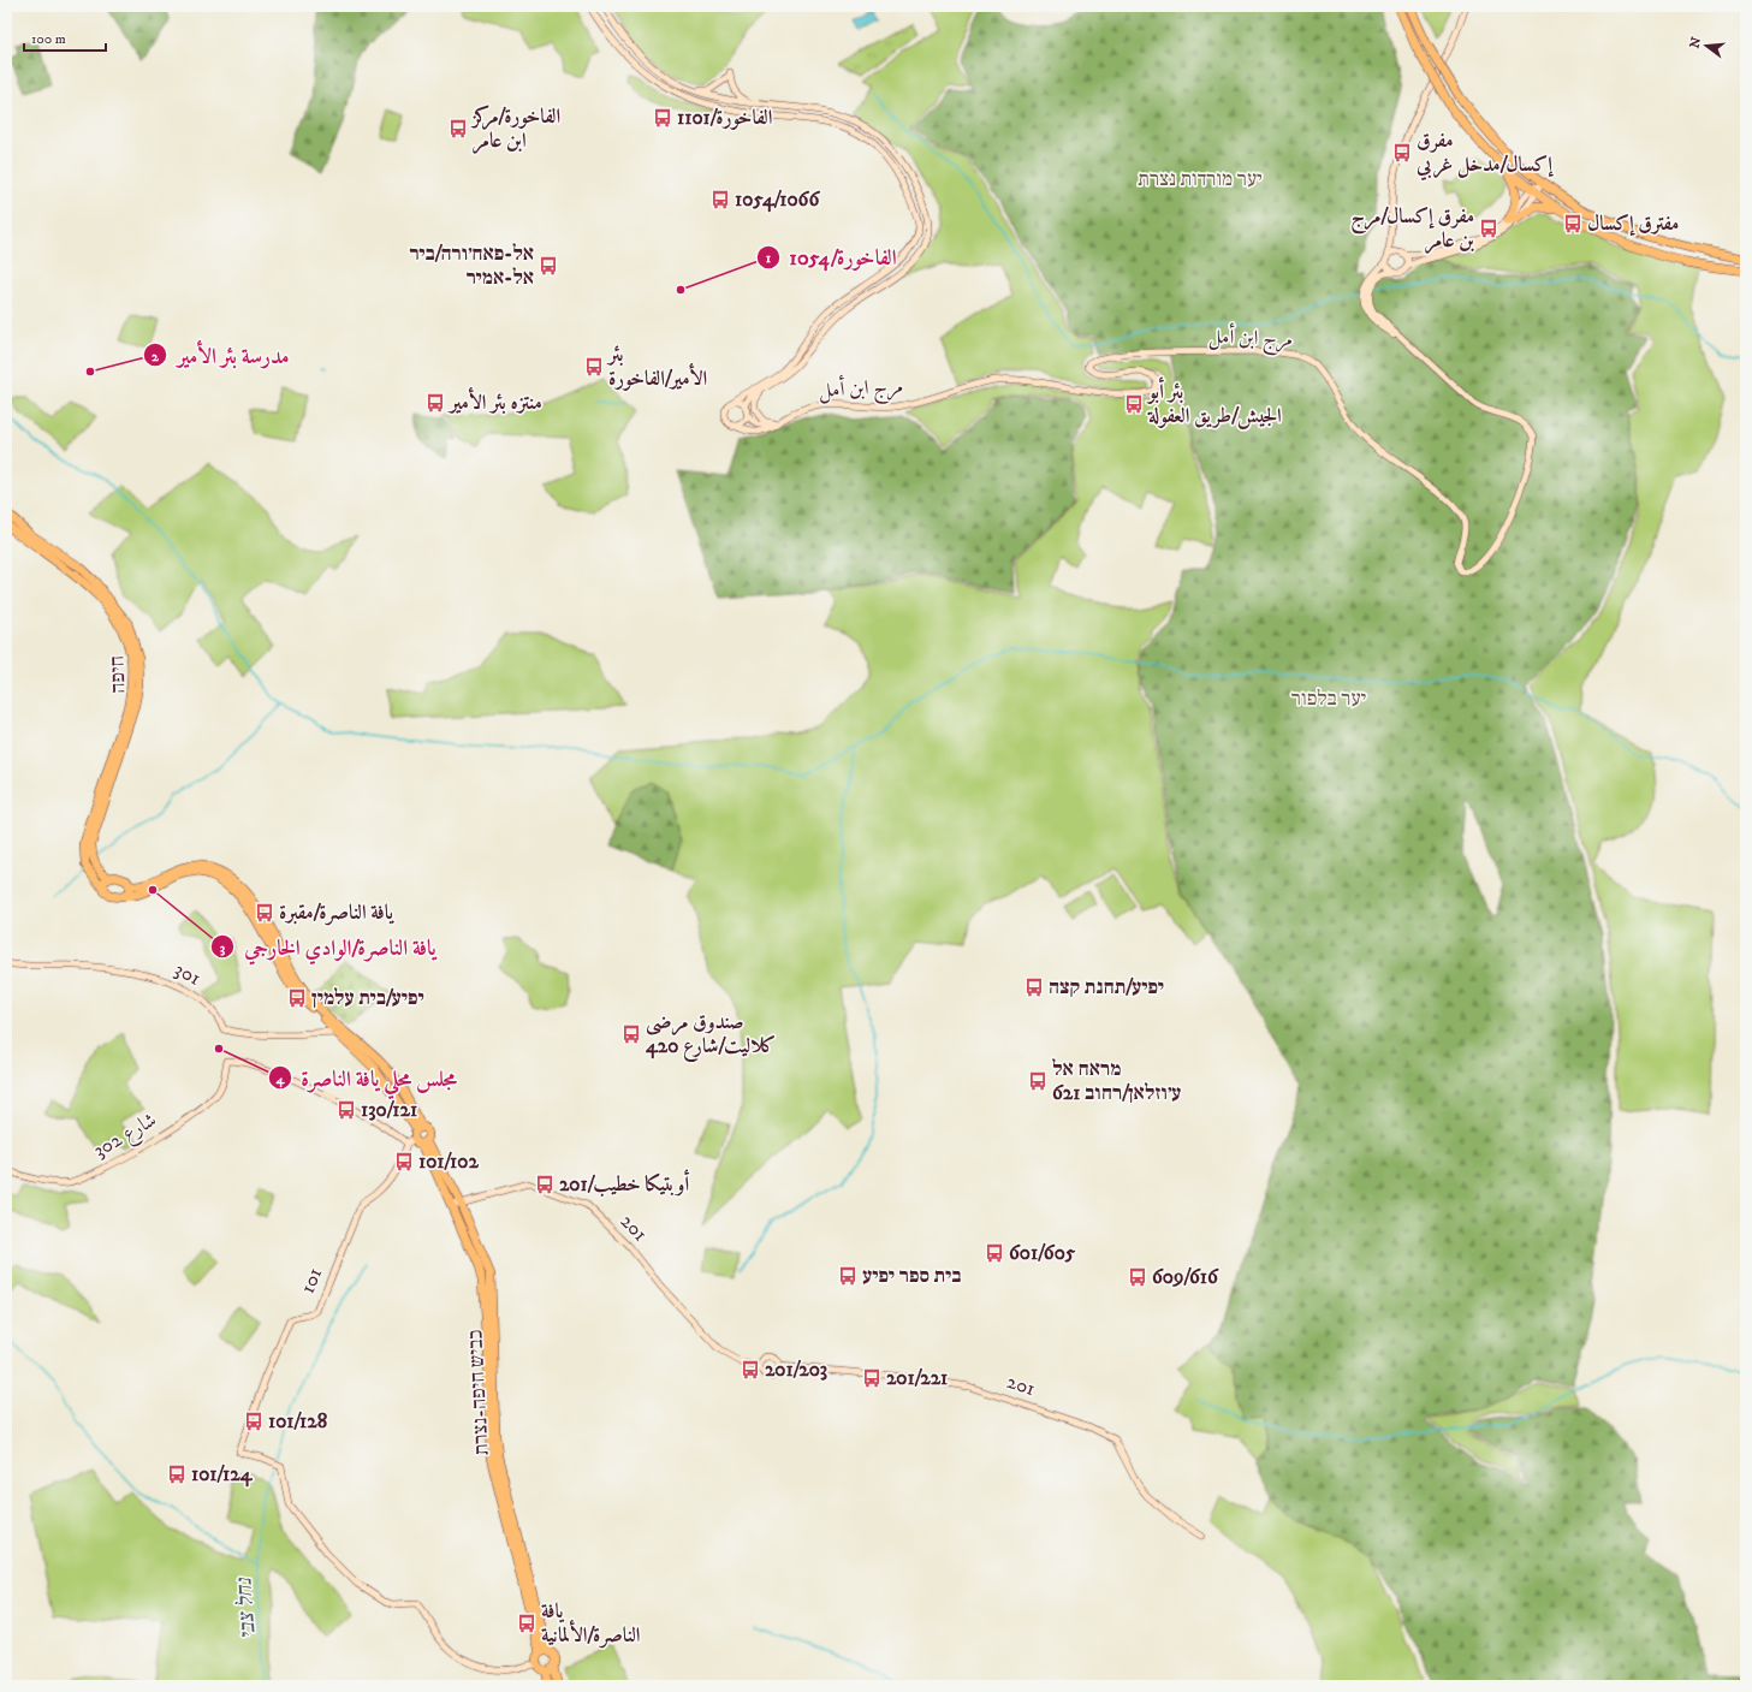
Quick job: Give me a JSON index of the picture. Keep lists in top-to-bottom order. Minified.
{"streets":{"highway":["חיפה","כביש חיפה-נצרת"],"street":["مرج ابن أمل","301","شارع 302","201","101"]},"crossings":[["شارع 302","101"],["201","כביש חיפה-נצרת"]],"water":["נחל צבי"],"parks":["יער מורדות נצרת","יער בלפור"],"places":{"bus stop":["الفاخورة/1101","الفاخورة/مركز ابن عامر","مفرق إكسال/مدخل غربي","1054/1066","مفترق إكسال","مفرق إكسال/مرج بن عامر","אל-פאח׳ורה/ביר אל-אמיר","بئر الأمير/الفاخورة","منتزه بئر الأمير","بئر أبو الجيش/طريق العفولة","يافة الناصرة/مقبرة","יפיע/תחנת קצה","יפיע/בית עלמין","صندوق مرضى كلاليت/شارع 420","מראח אל ע׳וזלאן/רחוב 621","130/121","101/102","أوبتيكا خطيب/201","601/605","בית ספר יפיע","609/616","201/203","201/221","101/128","101/124","يافة الناصرة/الألمانية"],"other":["الفاخورة/1054","مدرسة بئر الأمير","يافة الناصرة/الوادي الخارجي","مجلس محلي يافة الناصرة"]},"scale_bar":"100 m","north":"left"}
